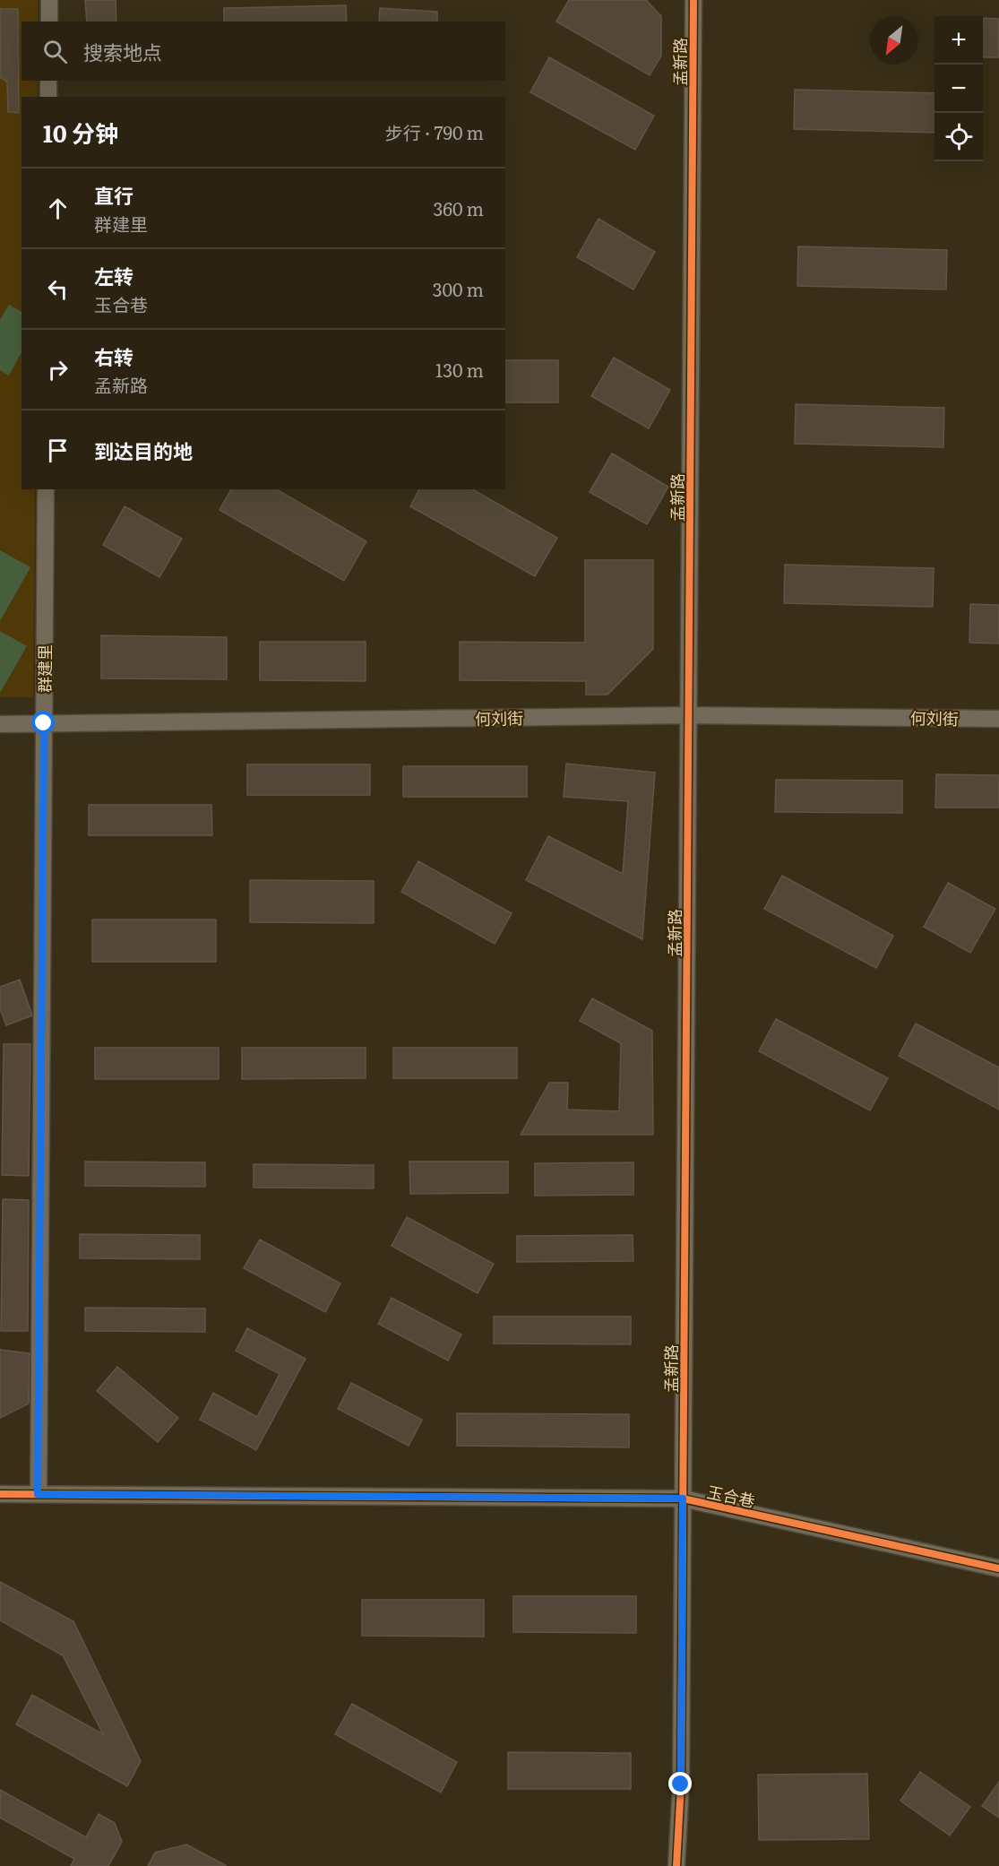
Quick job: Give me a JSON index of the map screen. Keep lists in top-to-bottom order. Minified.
{"streets":{"street":["孟新路","群建里","何刘街","玉合巷"]},"crossings":[["孟新路","何刘街"],["孟新路","玉合巷"],["群建里","何刘街"],["群建里","玉合巷"]],"north":"bottom left","page":{"map_buttons":["+","−"],"search":"搜索地点","heading":["10 分钟","步行 · 790 m"],"list":[["直行","群建里","360 m"],["左转","玉合巷","300 m"],["右转","孟新路","130 m"],"到达目的地"]}}
